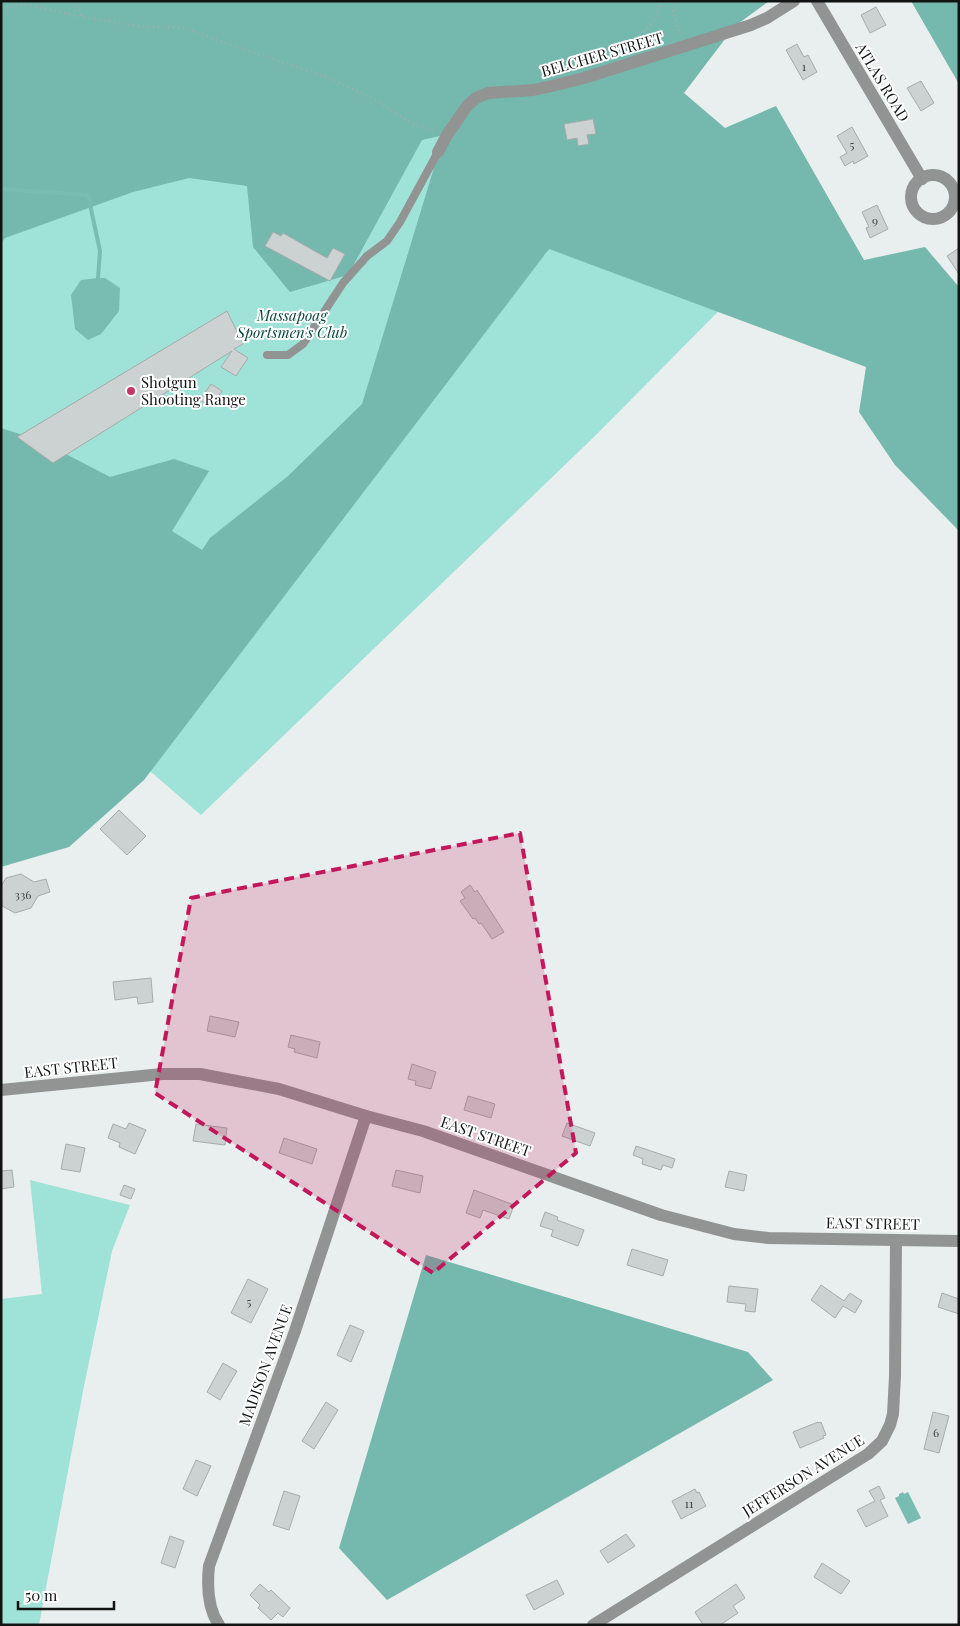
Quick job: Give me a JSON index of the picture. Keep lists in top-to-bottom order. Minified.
{"streets":{"street":["BELCHER STREET","ATLAS ROAD","EAST STREET","MADISON AVENUE","JEFFERSON AVENUE"]},"crossings":[["EAST STREET","MADISON AVENUE"],["EAST STREET","JEFFERSON AVENUE"]],"parks":["Massapoag Sportsmen's Club"],"places":["Shotgun Shooting Range"],"house_numbers":["1","5","9","336","5","6","11"],"scale_bar":"50 m"}
